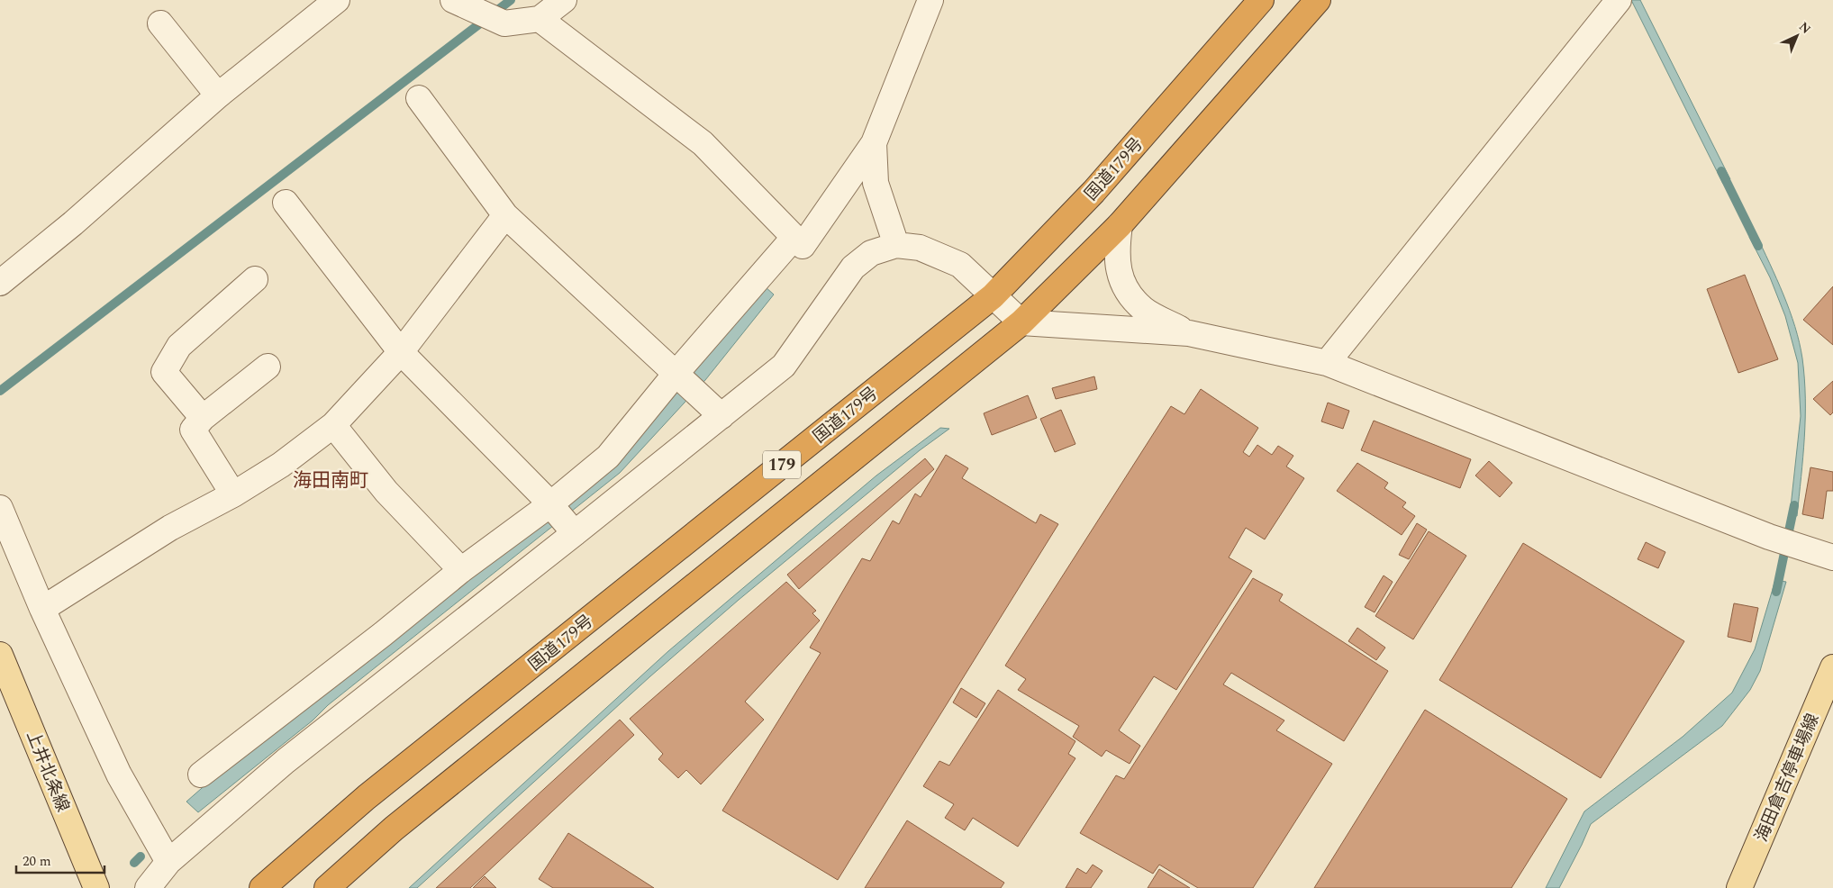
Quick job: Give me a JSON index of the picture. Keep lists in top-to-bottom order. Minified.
{"streets":{"highway":["国道179号","179"],"main road":["上井北条線","海田倉吉停車場線"]},"districts":["海田南町"],"scale_bar":"20 m","north":"top right"}
